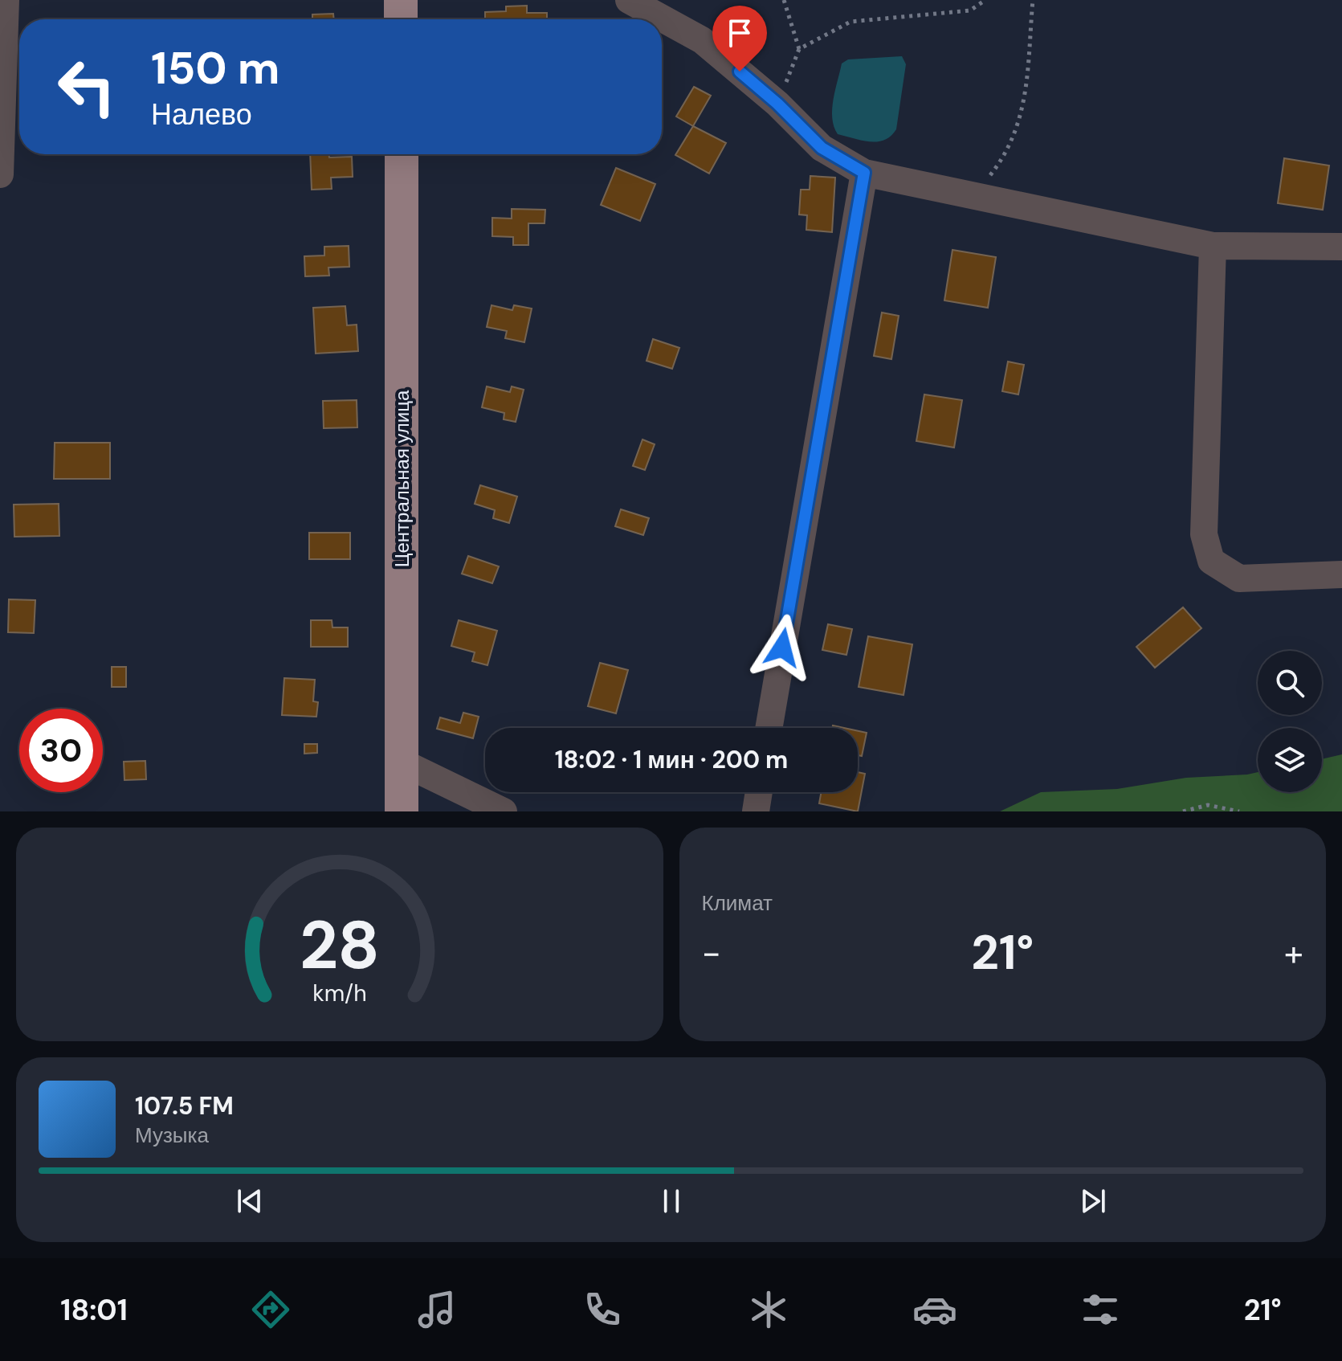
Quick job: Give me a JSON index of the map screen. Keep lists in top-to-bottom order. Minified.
{"streets":{"main road":["Центральная улица"]},"page":{"turn":["150 m","Налево"],"limit":"30","trip":"18:02 · 1 мин · 200 m","tile":"Климат","heat":["−","21°","+"],"song":["107.5 FM","Музыка"],"tabs":["18:01","21°"],"gauge":["28","km/h"]}}
